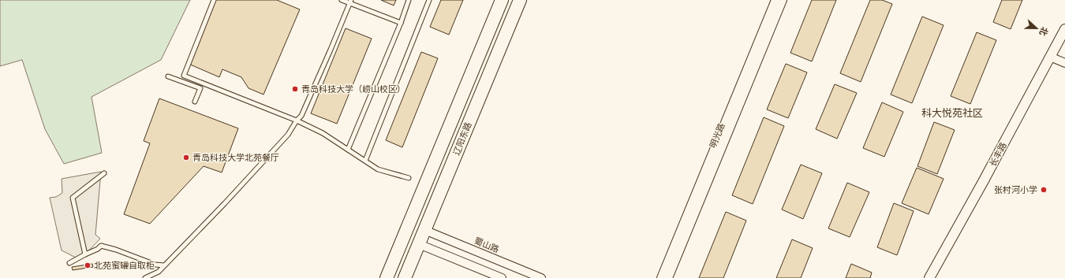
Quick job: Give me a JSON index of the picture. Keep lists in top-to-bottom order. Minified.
{"streets":{"main road":["辽阳东路"],"street":["明光路","长丰路","蜀山路"]},"crossings":[["辽阳东路","蜀山路"]],"districts":["科大悦苑社区"],"places":["青岛科技大学（崂山校区）","青岛科技大学北苑餐厅","张村河小学","北苑蜜罐自取柜"],"north":"right"}
